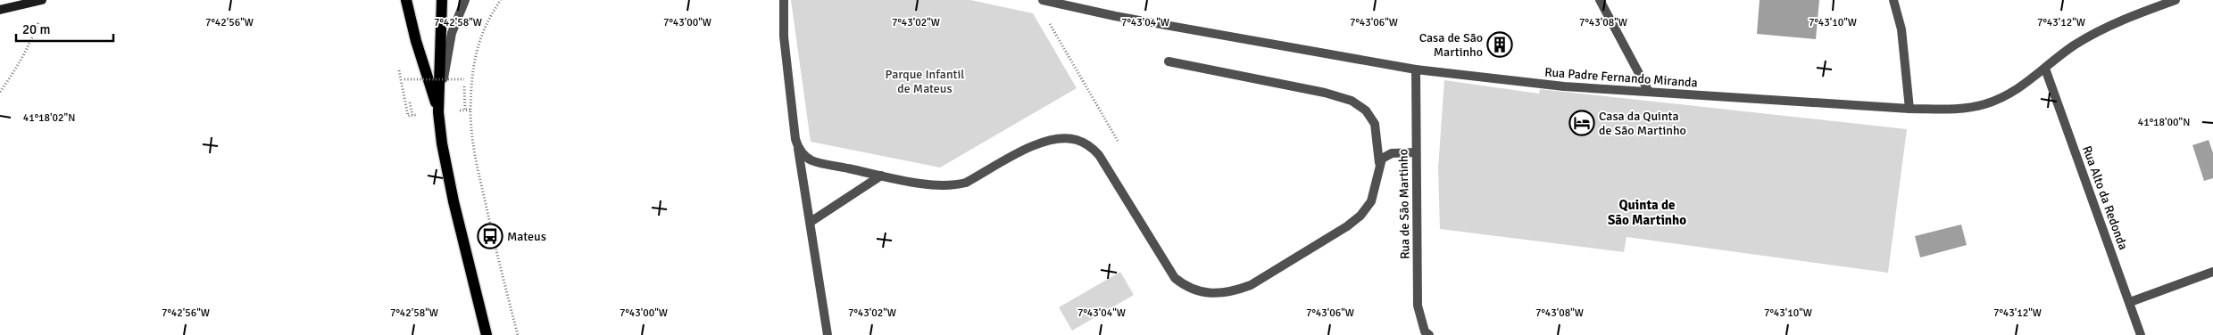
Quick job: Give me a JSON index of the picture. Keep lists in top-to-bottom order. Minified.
{"streets":{"street":["Rua Padre Fernando Miranda","Rua Alto da Redonda","Rua de São Martinho"]},"crossings":[["Rua Padre Fernando Miranda","Rua Alto da Redonda"],["Rua Padre Fernando Miranda","Rua de São Martinho"]],"districts":["Quinta de São Martinho"],"parks":["Parque Infantil de Mateus"],"places":{"building":["Casa de São Martinho"],"hotel":["Casa da Quinta de São Martinho"],"bus stop":["Mateus"]},"scale_bar":"20 m","coordinates":["7°42'56\"W","7°42'58\"W","7°43'00\"W","7°43'02\"W","7°43'04\"W","7°43'06\"W","7°43'08\"W","7°43'10\"W","7°43'12\"W","41°18'02\"N","41°18'00\"N"]}
